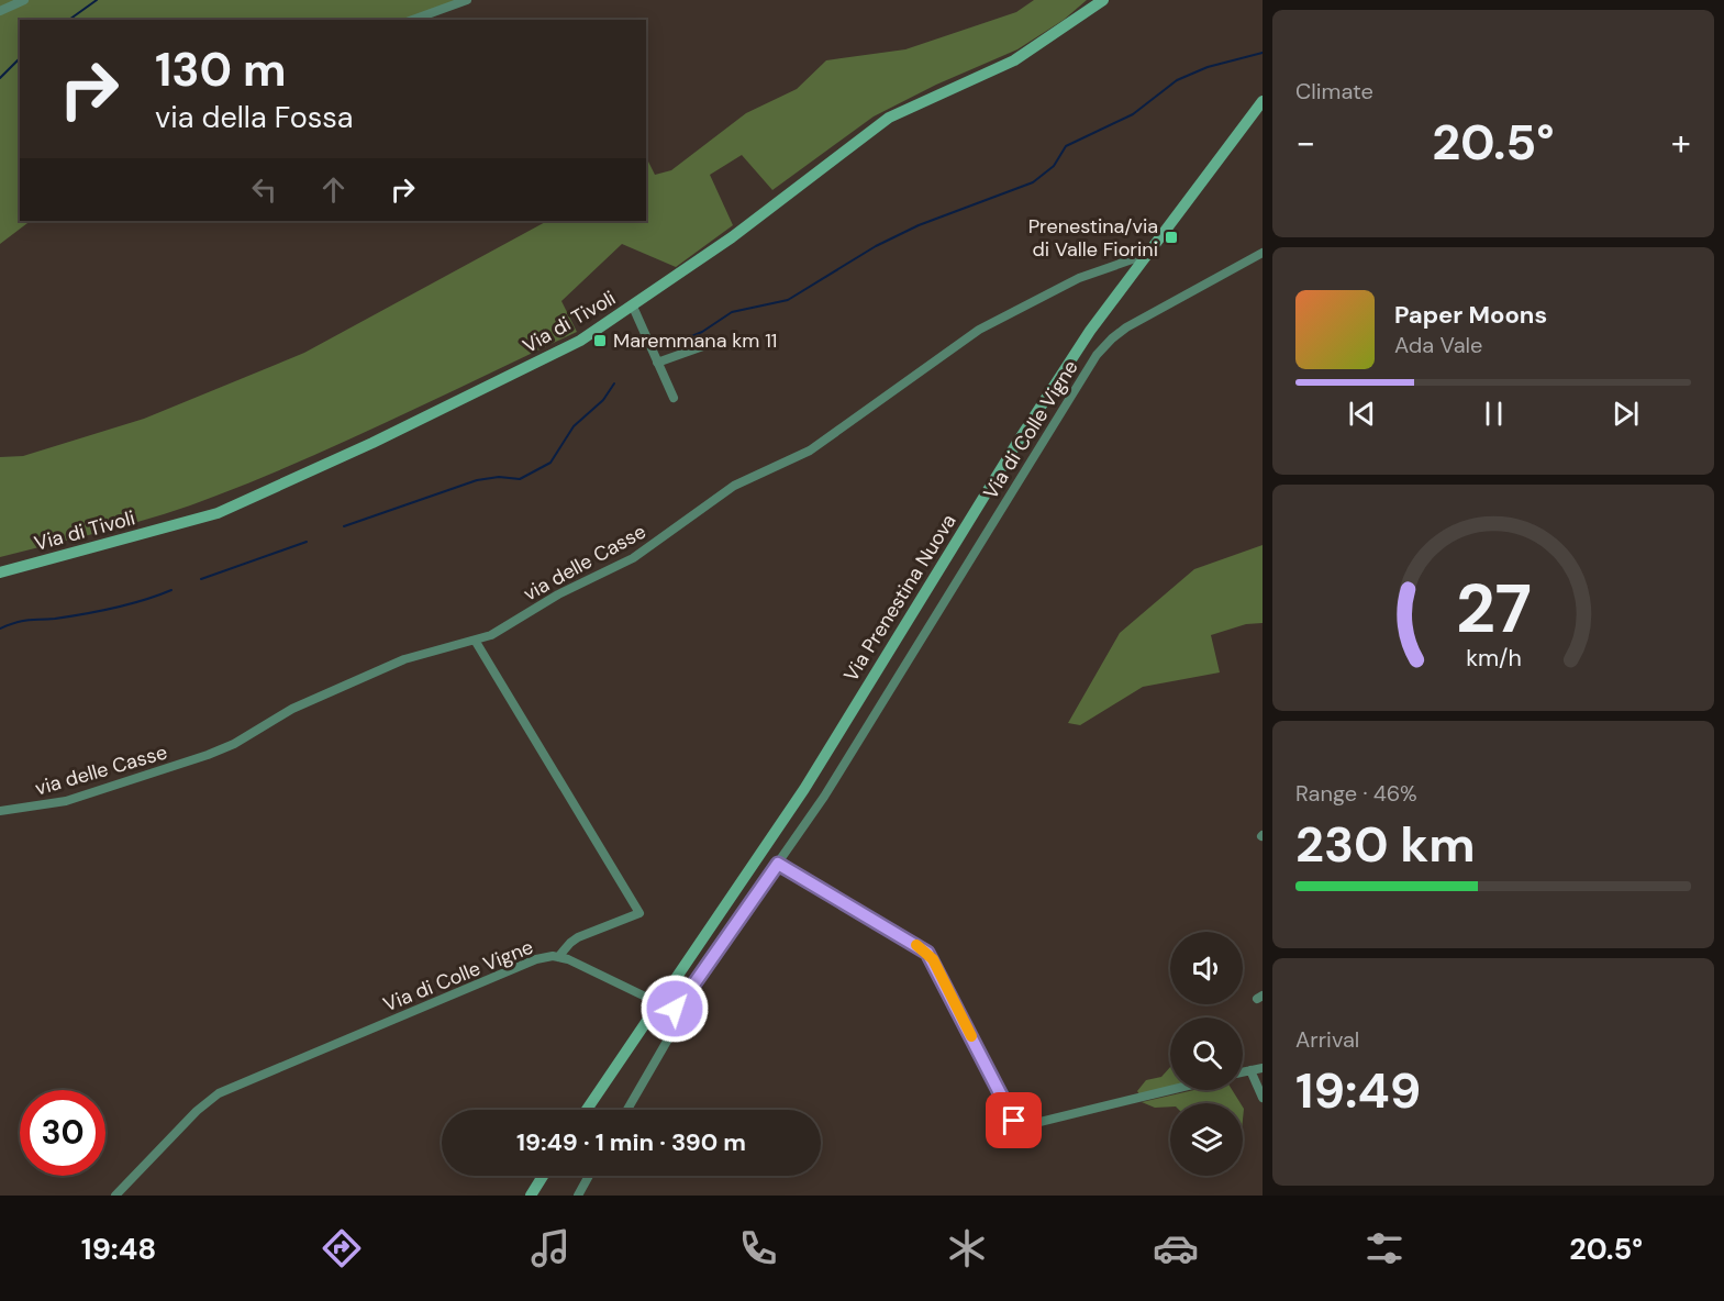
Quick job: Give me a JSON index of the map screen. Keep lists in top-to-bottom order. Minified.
{"streets":{"main road":["Via di Tivoli","Via Prenestina Nuova"],"street":["Via di Colle Vigne","via delle Casse"]},"crossings":[["Via di Colle Vigne","Via Prenestina Nuova"],["via delle Casse","Via Prenestina Nuova"]],"places":{"transit":["Prenestina/via di Valle Fiorini","Maremmana km 11"]},"page":{"tile":["Climate",["Range · 46%","230 km"],["Arrival","19:49"]],"turn":["130 m","via della Fossa"],"heat":["−","20.5°","+"],"song":["Paper Moons","Ada Vale"],"limit":"30","trip":"19:49 · 1 min · 390 m","tabs":["19:48","20.5°"],"gauge":["27","km/h"]}}
